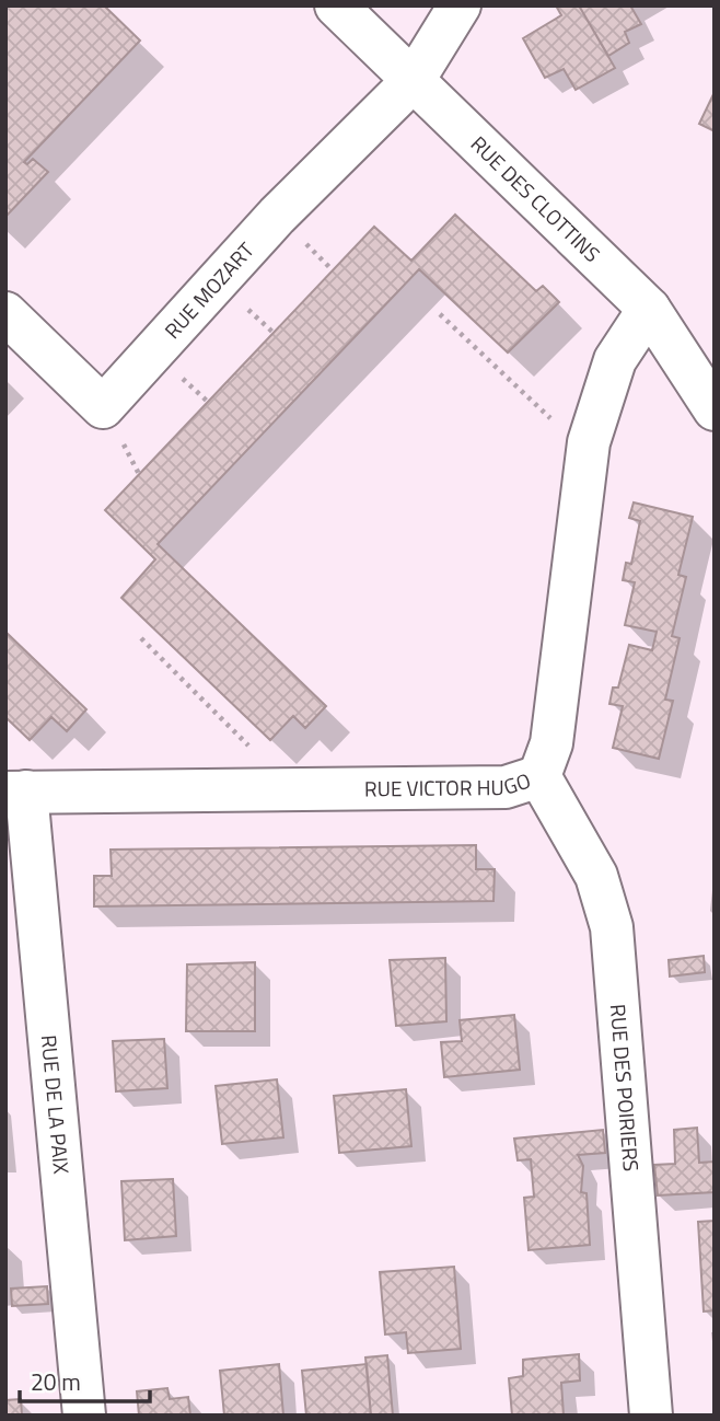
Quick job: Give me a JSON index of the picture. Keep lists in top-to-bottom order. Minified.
{"streets":{"street":["RUE DES CLOTTINS","RUE MOZART","RUE VICTOR HUGO","RUE DES POIRIERS","RUE DE LA PAIX"]},"crossings":[["RUE DES CLOTTINS","RUE MOZART"],["RUE DES CLOTTINS","RUE VICTOR HUGO"],["RUE VICTOR HUGO","RUE DES POIRIERS"],["RUE VICTOR HUGO","RUE DE LA PAIX"]],"scale_bar":"20 m"}
